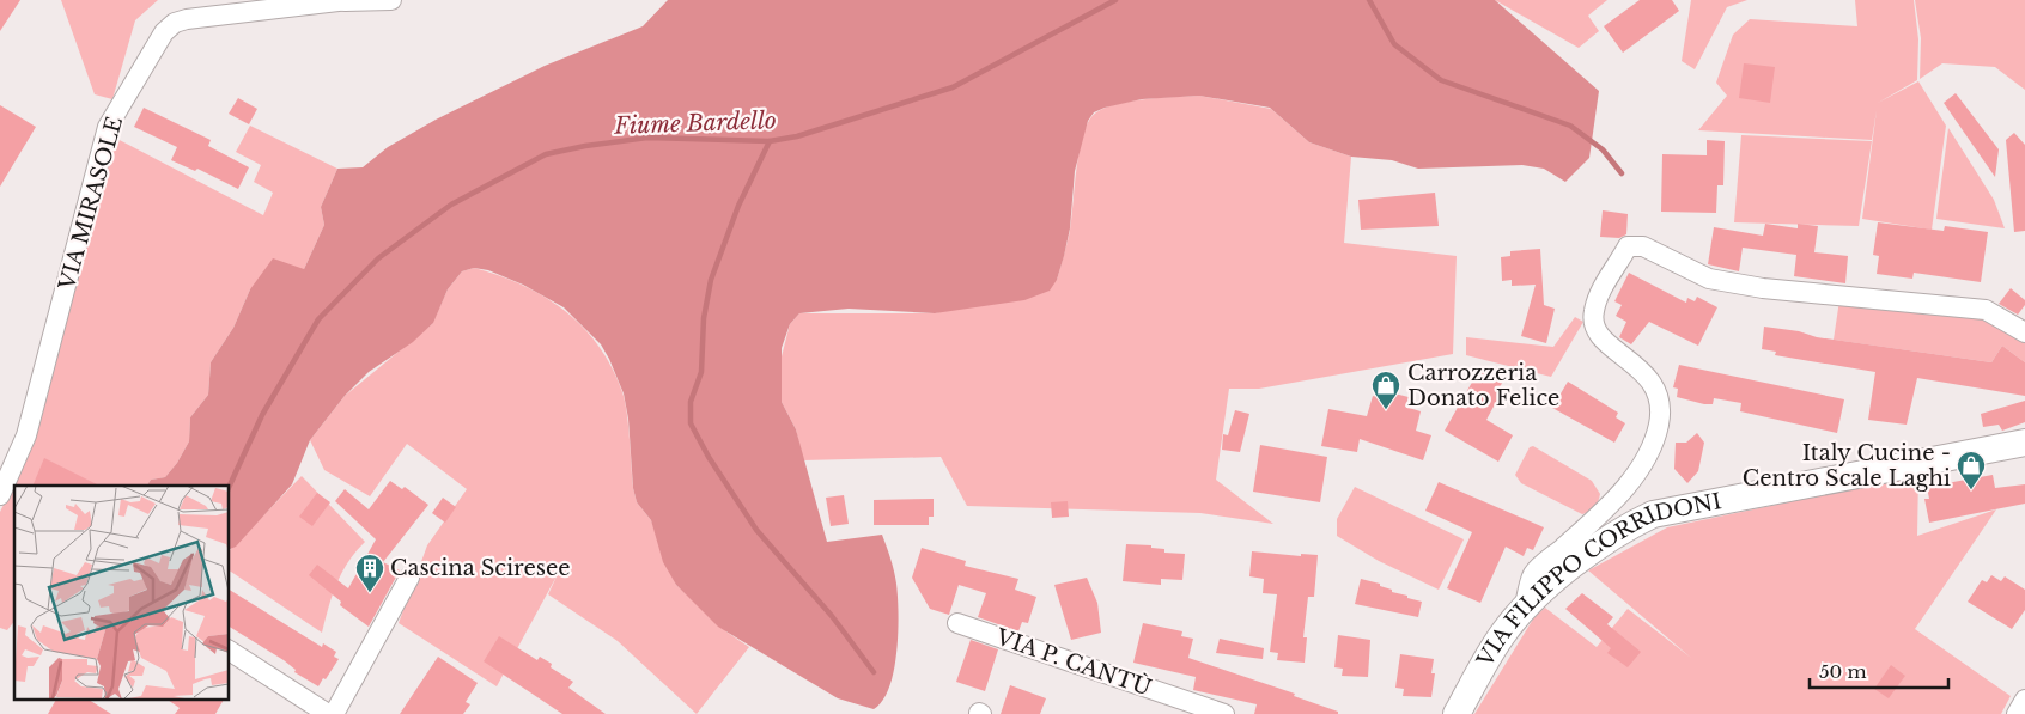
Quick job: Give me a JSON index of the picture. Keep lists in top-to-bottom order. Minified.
{"streets":{"street":["VIA MIRASOLE","VIA FILIPPO CORRIDONI","VIA P. CANTÙ"]},"water":["Fiume Bardello"],"places":{"shop":["Carrozzeria Donato Felice","Italy Cucine - Centro Scale Laghi"],"building":["Cascina Sciresee"]},"scale_bar":"50 m"}
